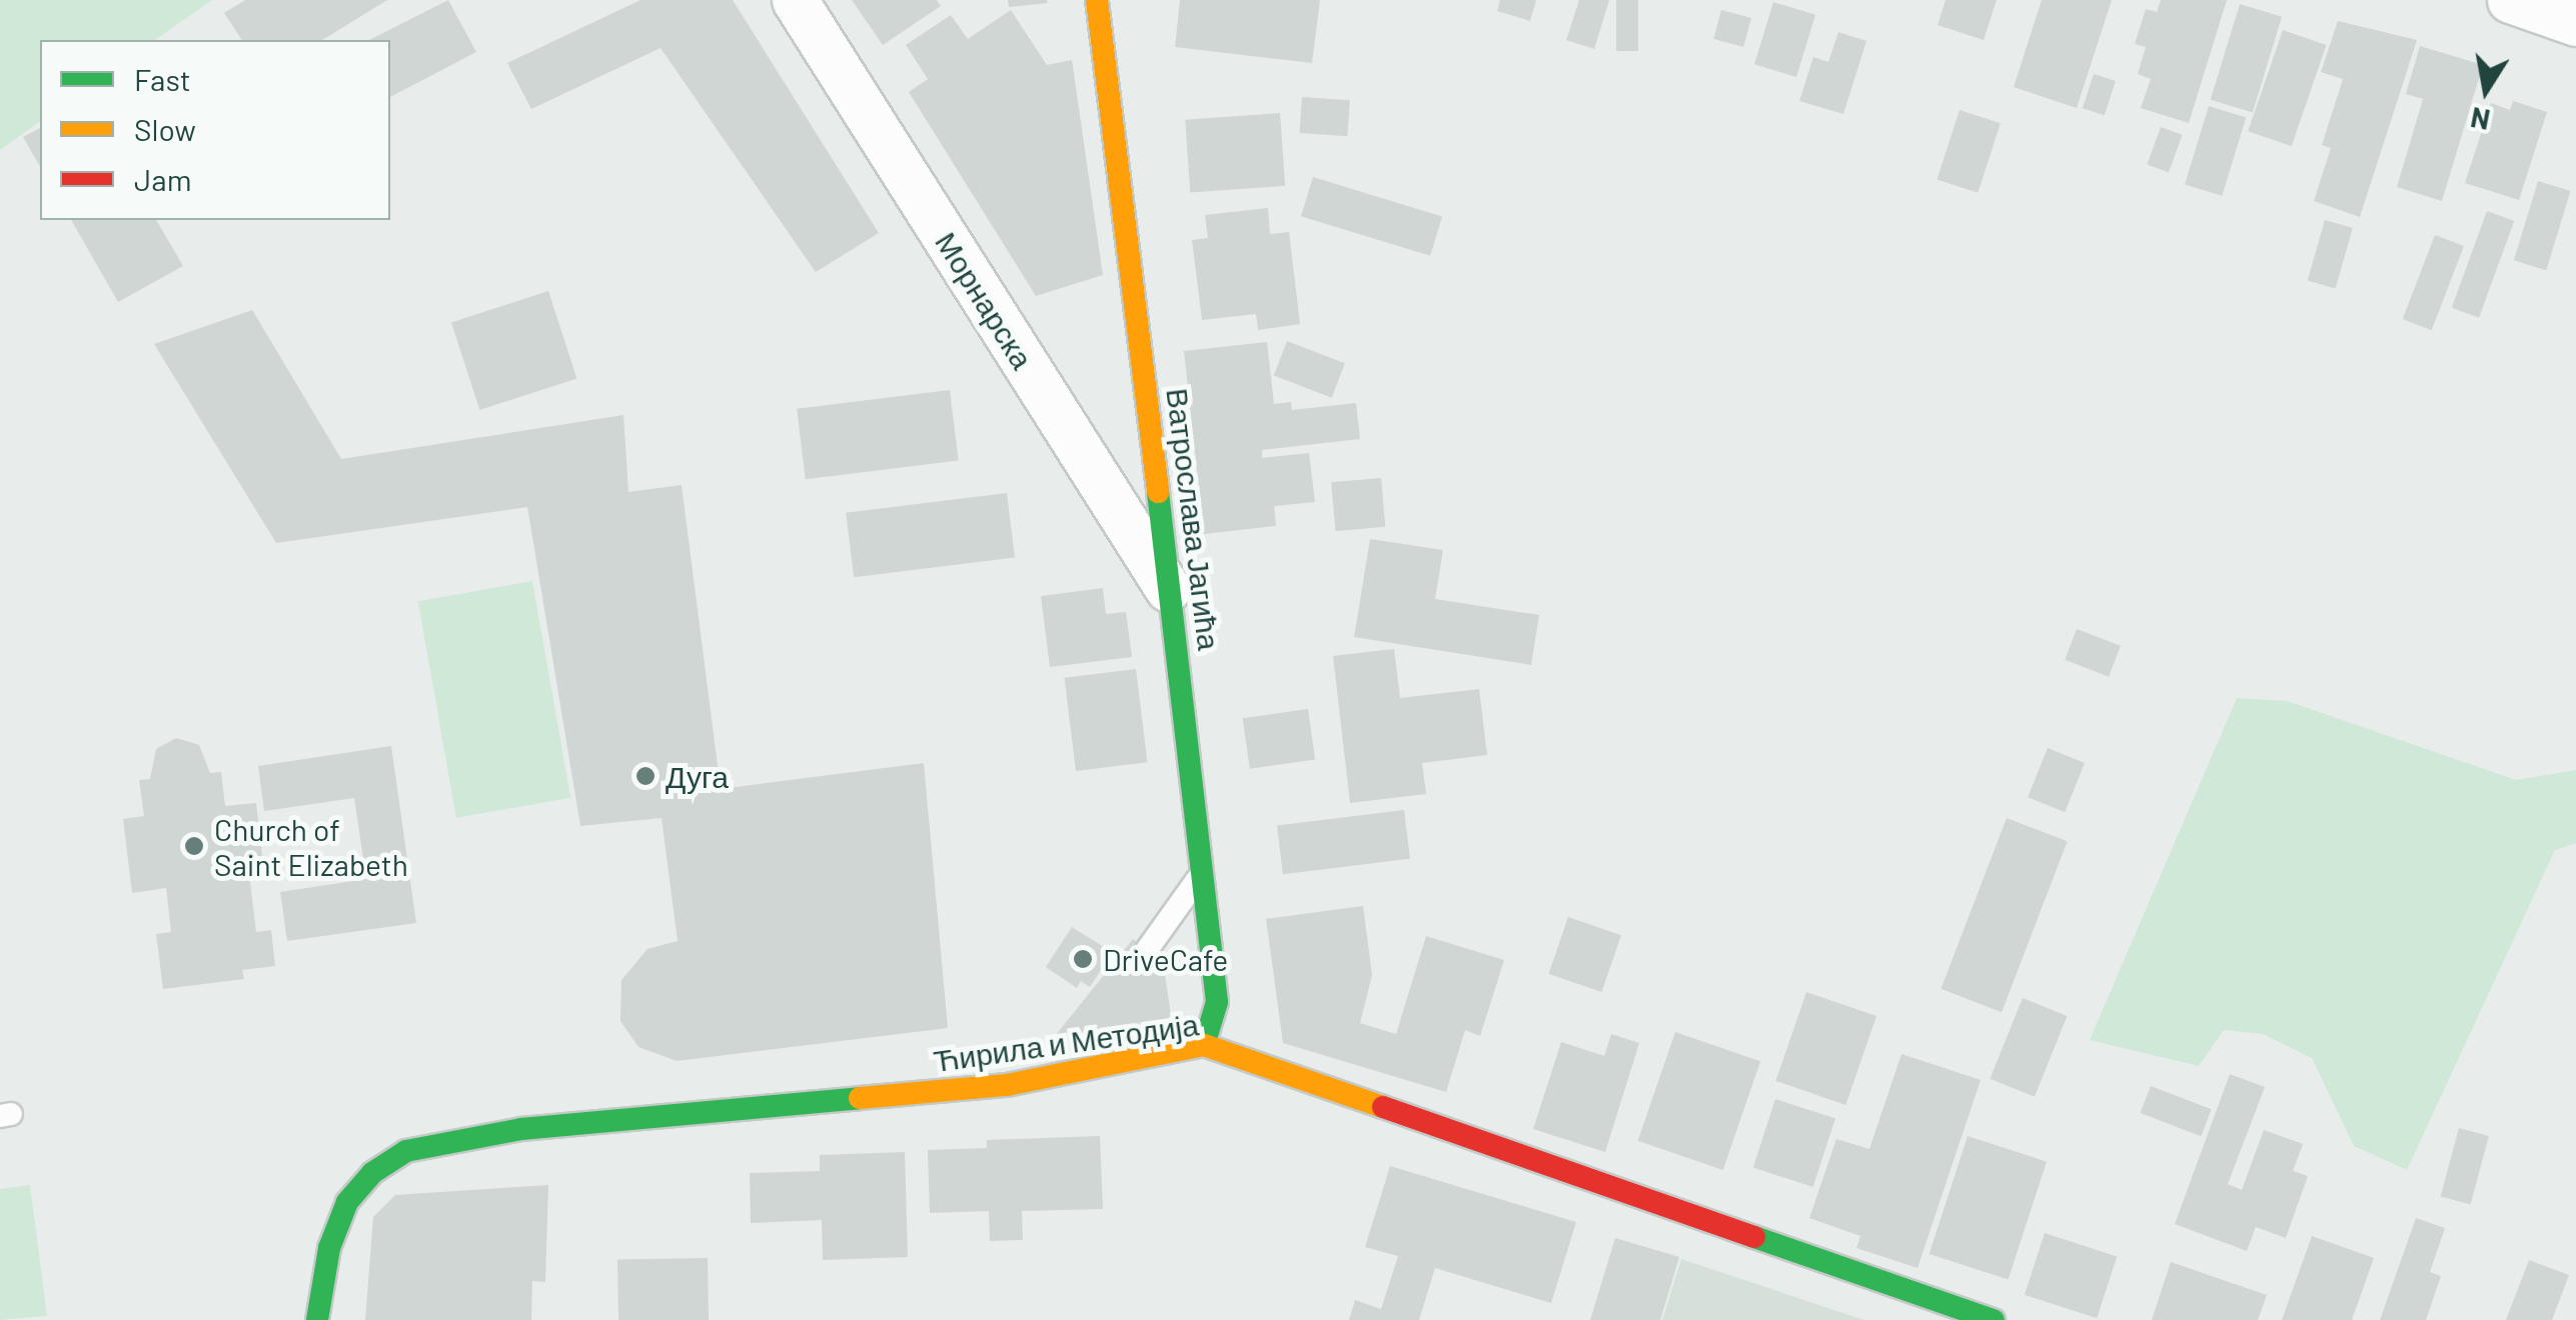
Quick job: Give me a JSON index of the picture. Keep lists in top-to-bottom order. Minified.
{"streets":{"street":["Морнарска","Ватрослава Јагића","Ћирила и Методија"]},"crossings":[["Морнарска","Ватрослава Јагића"],["Ватрослава Јагића","Ћирила и Методија"]],"places":["Дуга","Church of Saint Elizabeth","DriveCafe"],"legend":["Fast","Slow","Jam"],"north":"bottom"}
